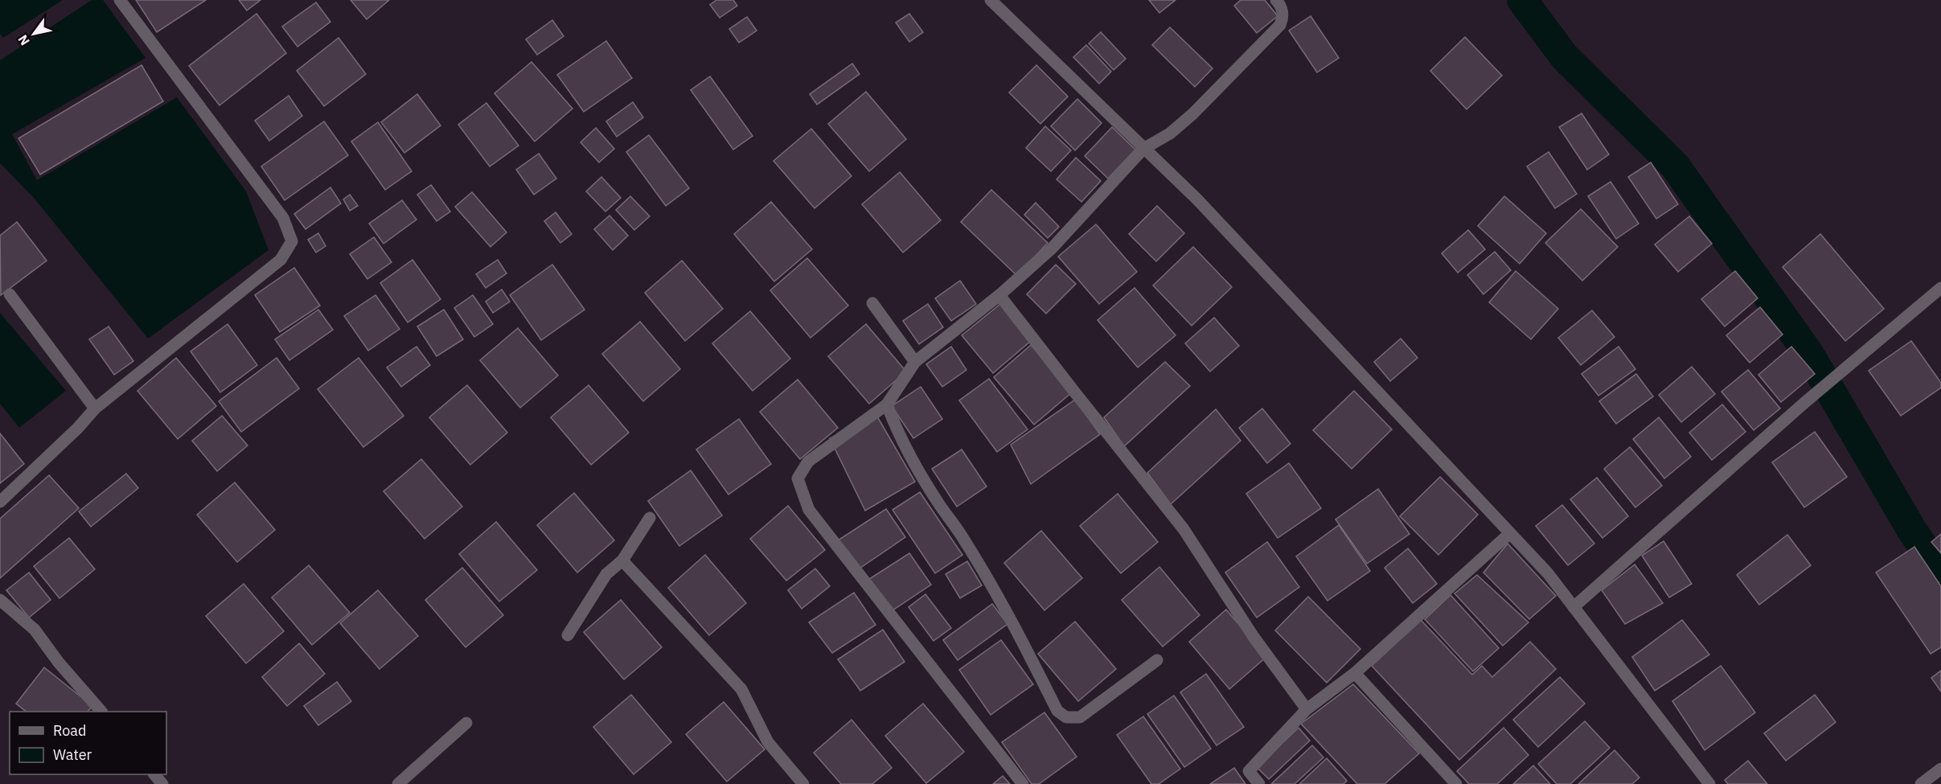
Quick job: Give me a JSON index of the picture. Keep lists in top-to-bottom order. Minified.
{"legend":["Road","Water"],"north":"bottom left"}
